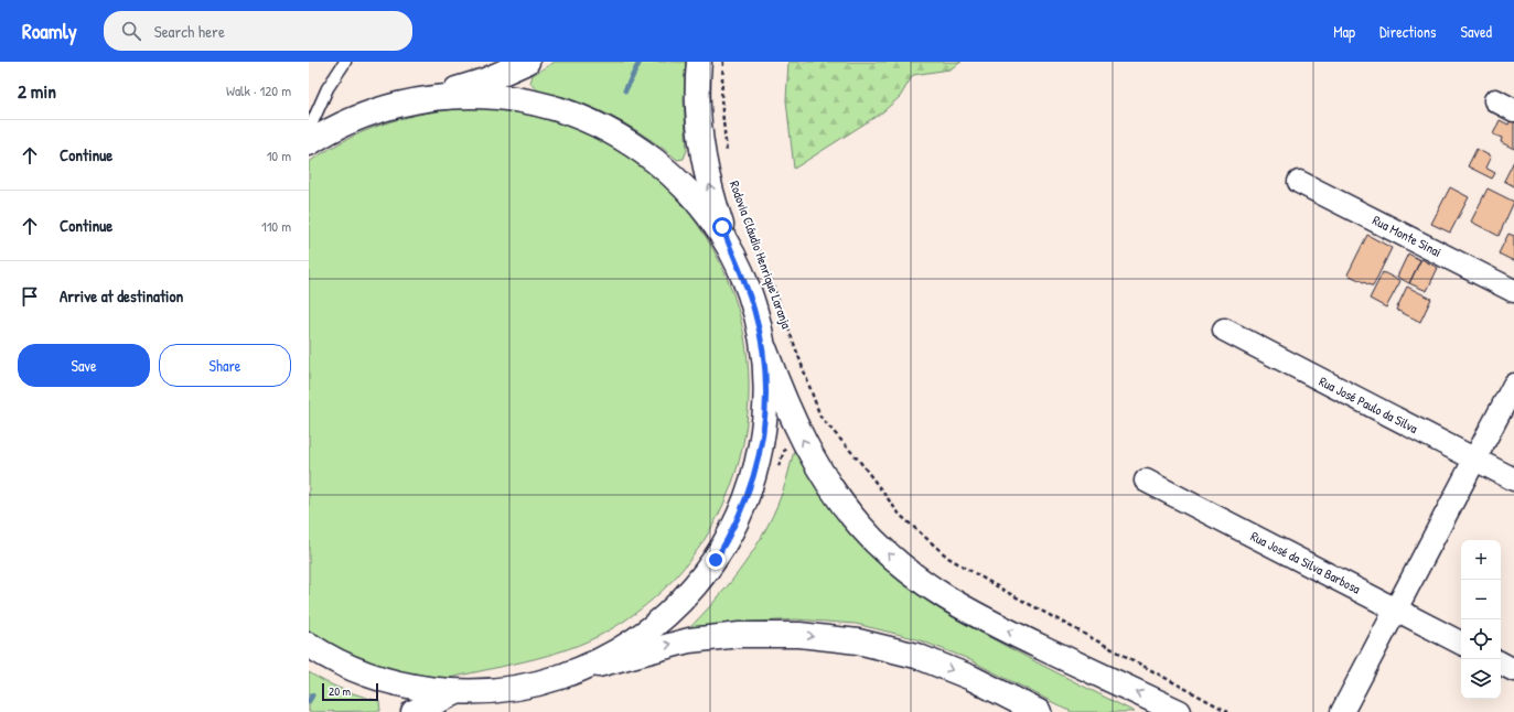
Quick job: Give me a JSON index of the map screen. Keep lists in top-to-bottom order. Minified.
{"streets":{"main road":["Rodovia Cláudio Henrique Laranja"],"street":["Rua Monte Sinai","Rua José Paulo da Silva","Rua José da Silva Barbosa"]},"scale_bar":"20 m","page":{"header":"Roamly","search":"Search here","nav":["Map","Directions","Saved"],"heading":["2 min","Walk · 120 m"],"list":[["Continue","10 m"],["Continue","110 m"],"Arrive at destination"],"buttons":["Save","Share"],"map_buttons":["+","−"],"scale":"20 m"}}
